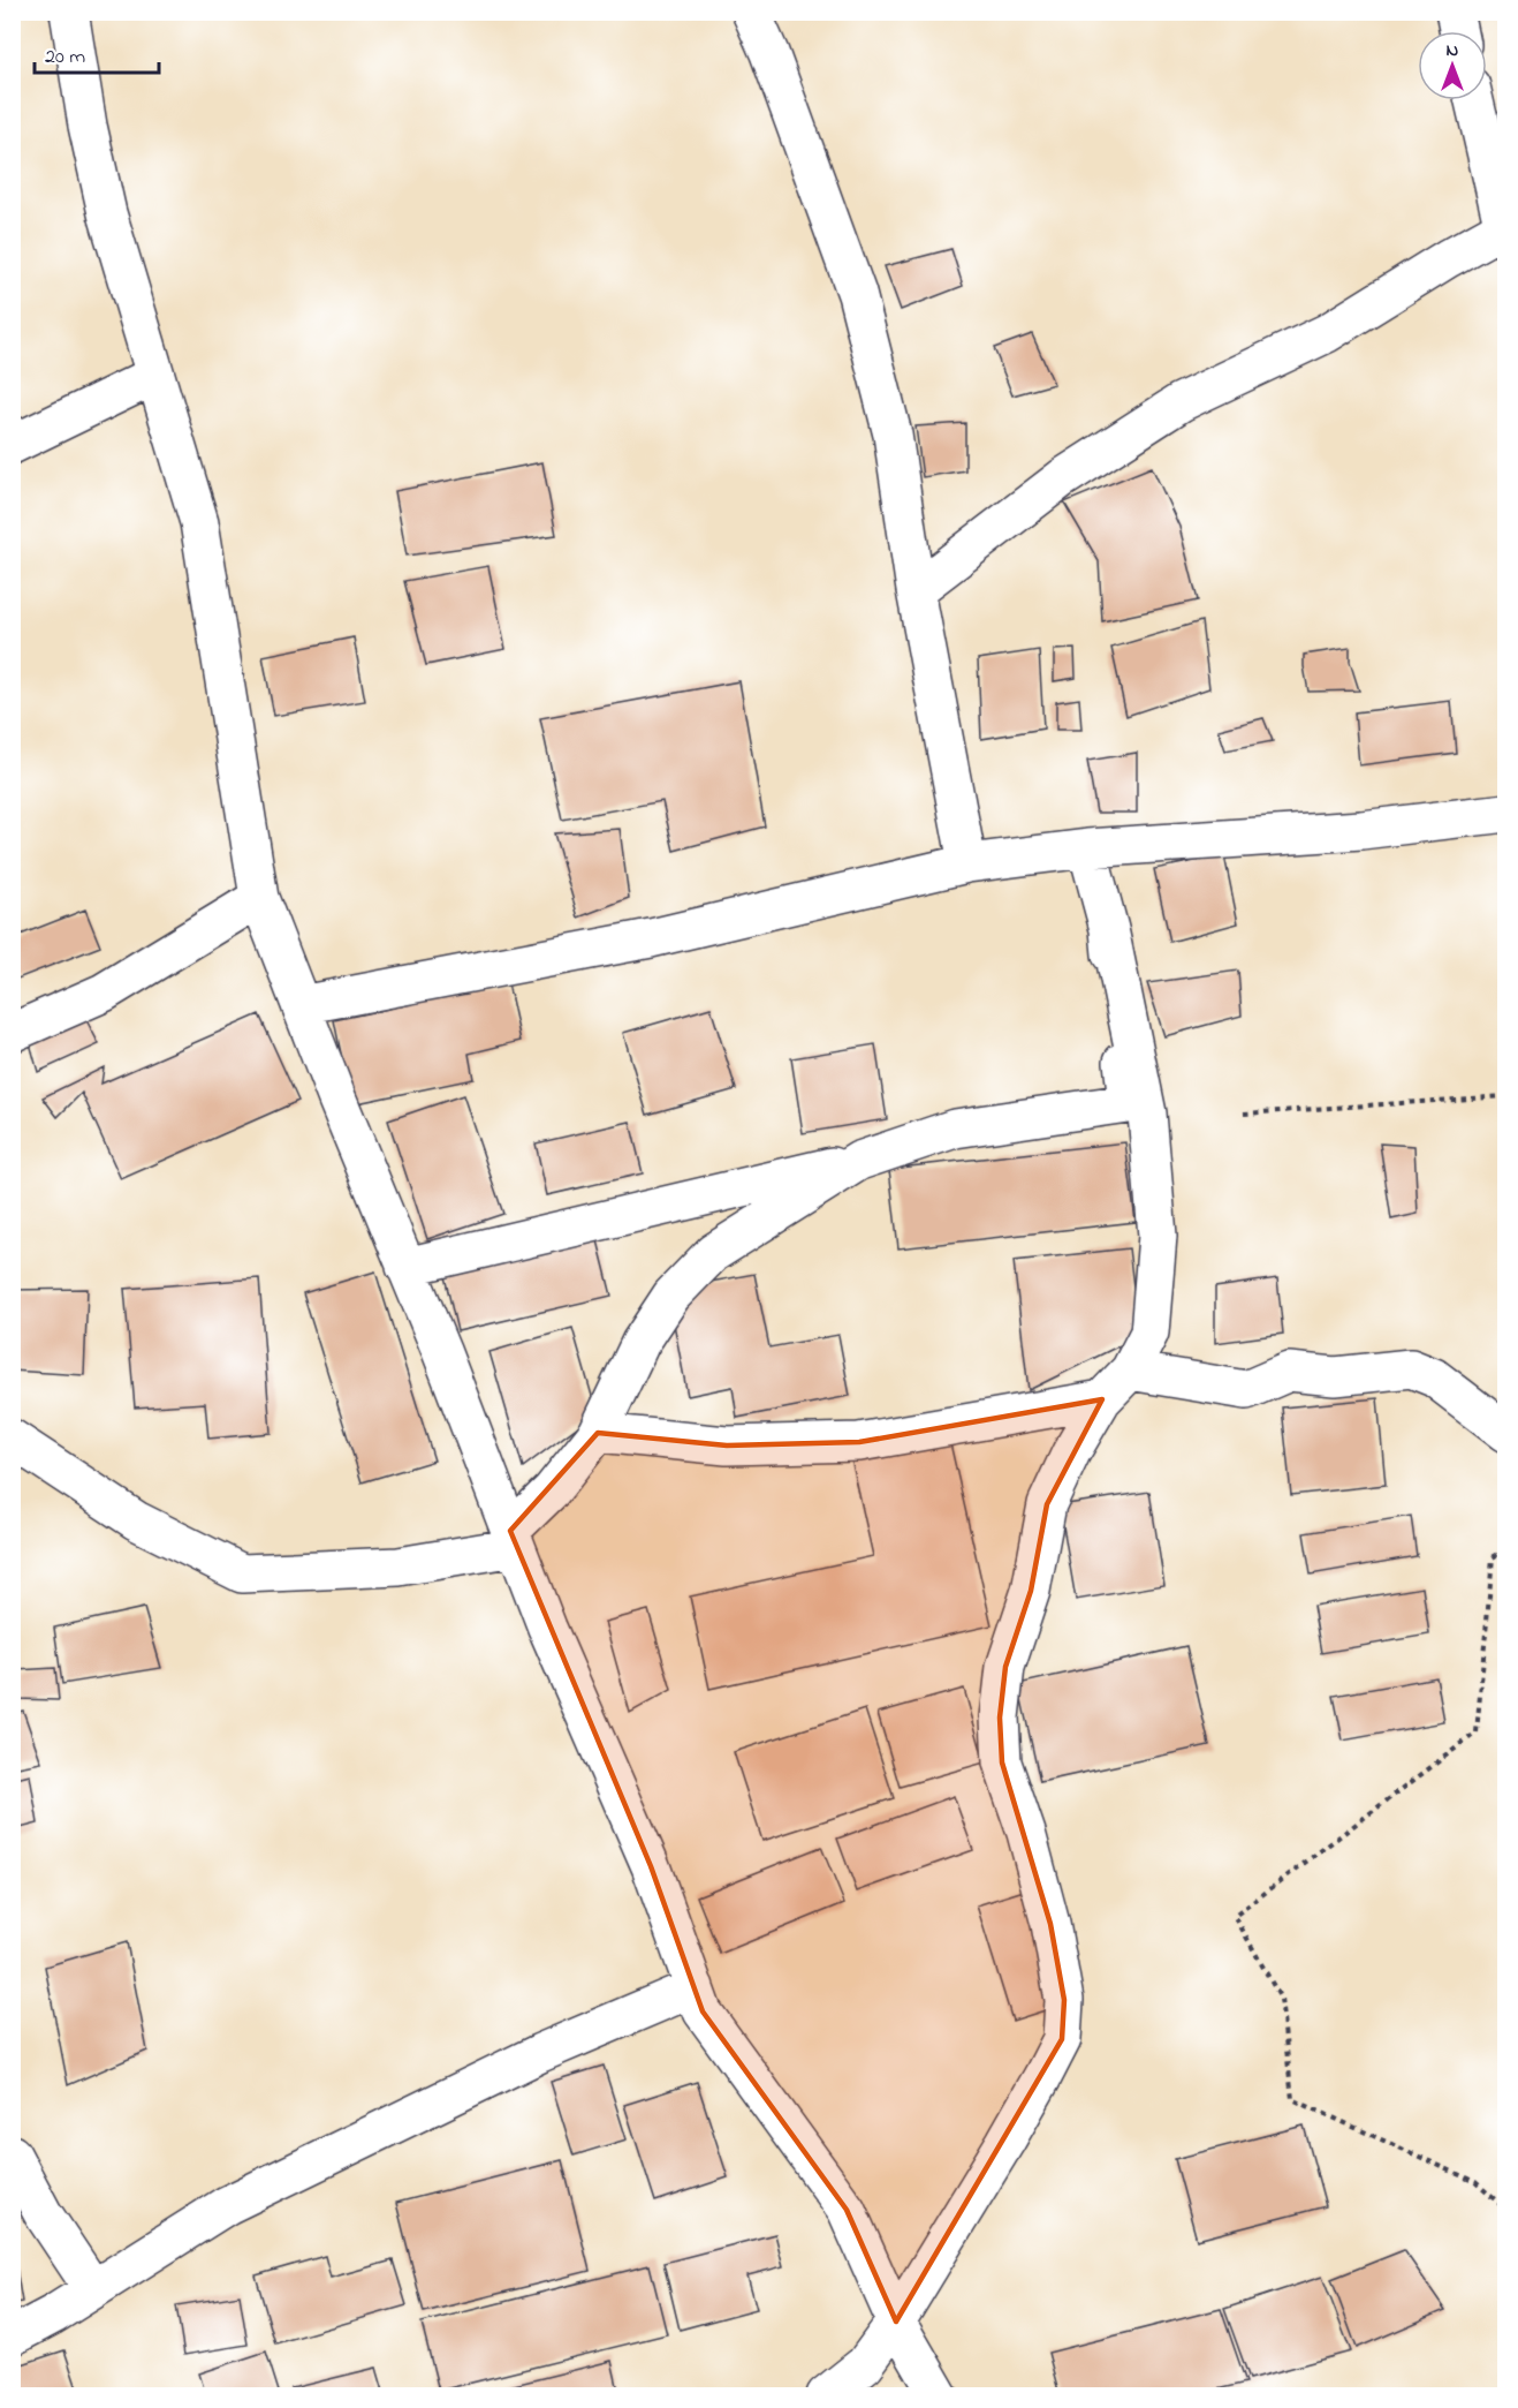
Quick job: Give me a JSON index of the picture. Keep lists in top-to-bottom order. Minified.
{"scale_bar":"20 m","north":"top"}
